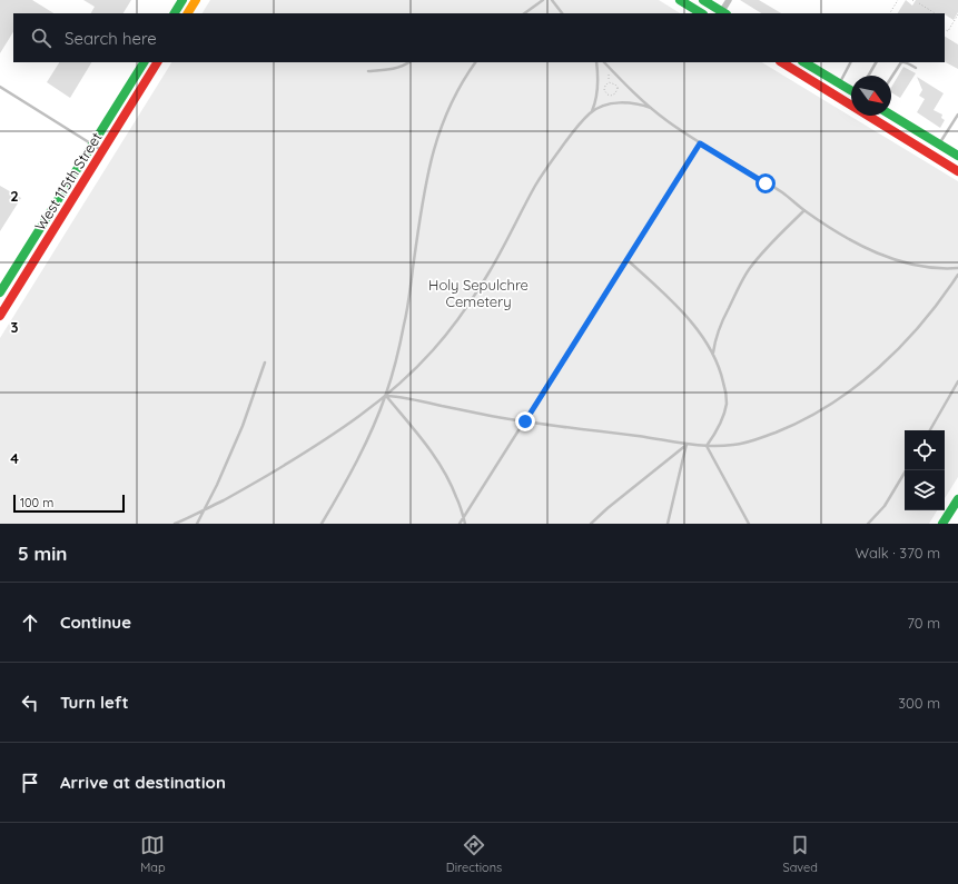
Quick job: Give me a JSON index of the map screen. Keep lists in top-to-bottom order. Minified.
{"streets":{"street":["West 115th Street"]},"parks":["Holy Sepulchre Cemetery"],"scale_bar":"100 m","north":"bottom right","page":{"search":"Search here","scale":"100 m","heading":["5 min","Walk · 370 m"],"list":[["Continue","70 m"],["Turn left","300 m"],"Arrive at destination"],"nav":["Map","Directions","Saved"]},"grid":{"rows":["2","3","4"]}}
